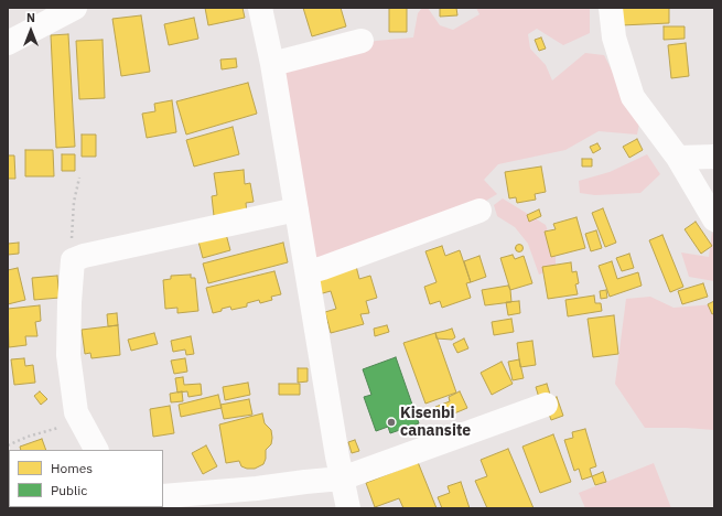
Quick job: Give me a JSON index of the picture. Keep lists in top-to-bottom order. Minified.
{"places":["Kisenbi canansite"],"legend":["Homes","Public"],"north":"top"}
